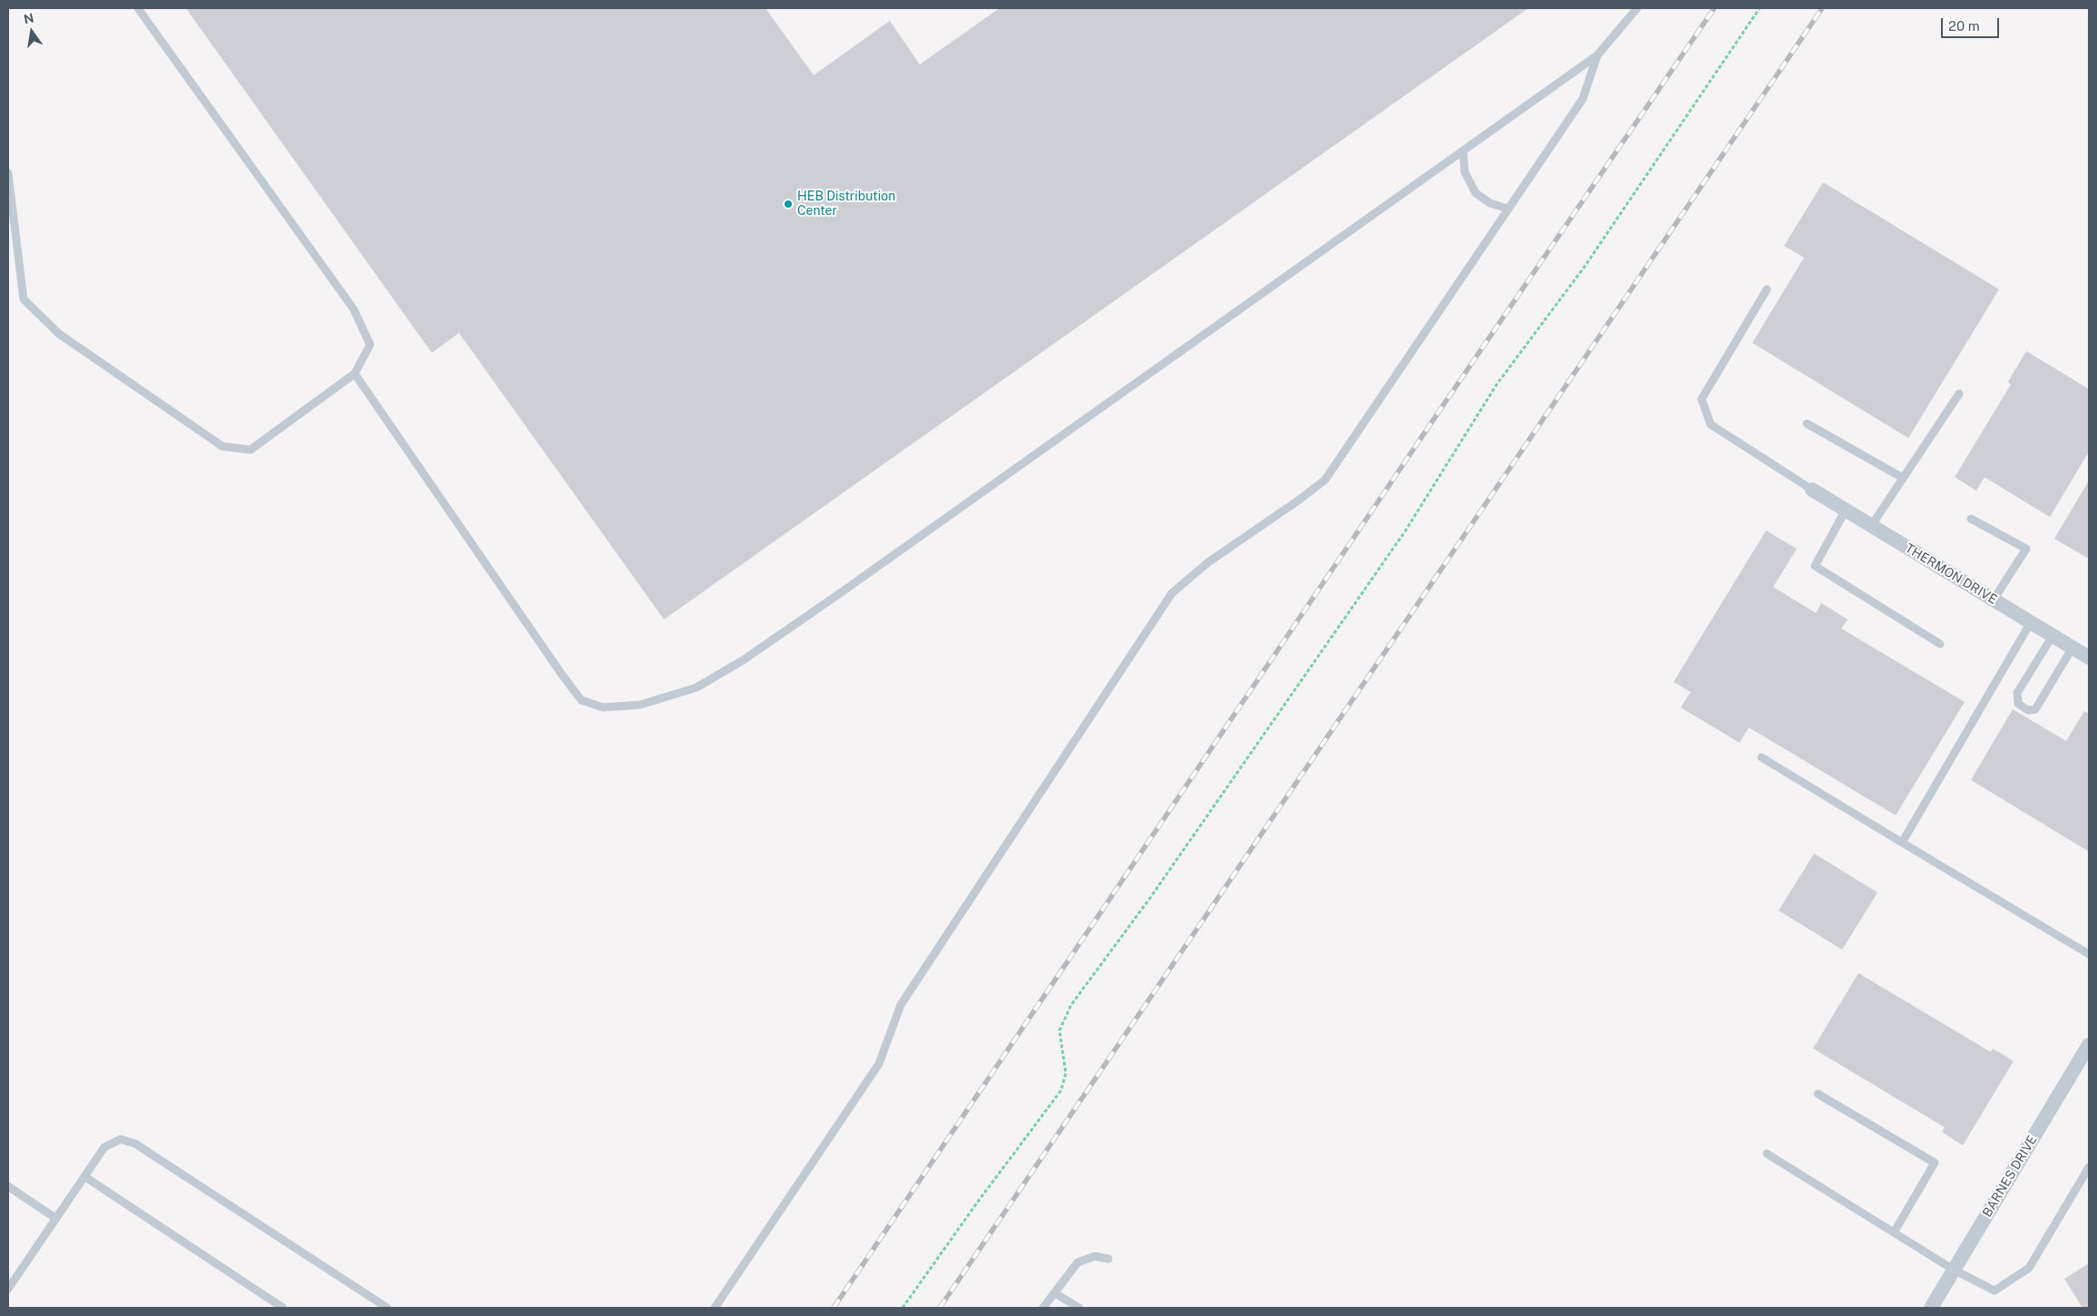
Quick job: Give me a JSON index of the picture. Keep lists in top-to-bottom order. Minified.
{"streets":{"street":["THERMON DRIVE","BARNES DRIVE"]},"places":["HEB Distribution Center"],"scale_bar":"20 m","north":"top"}
